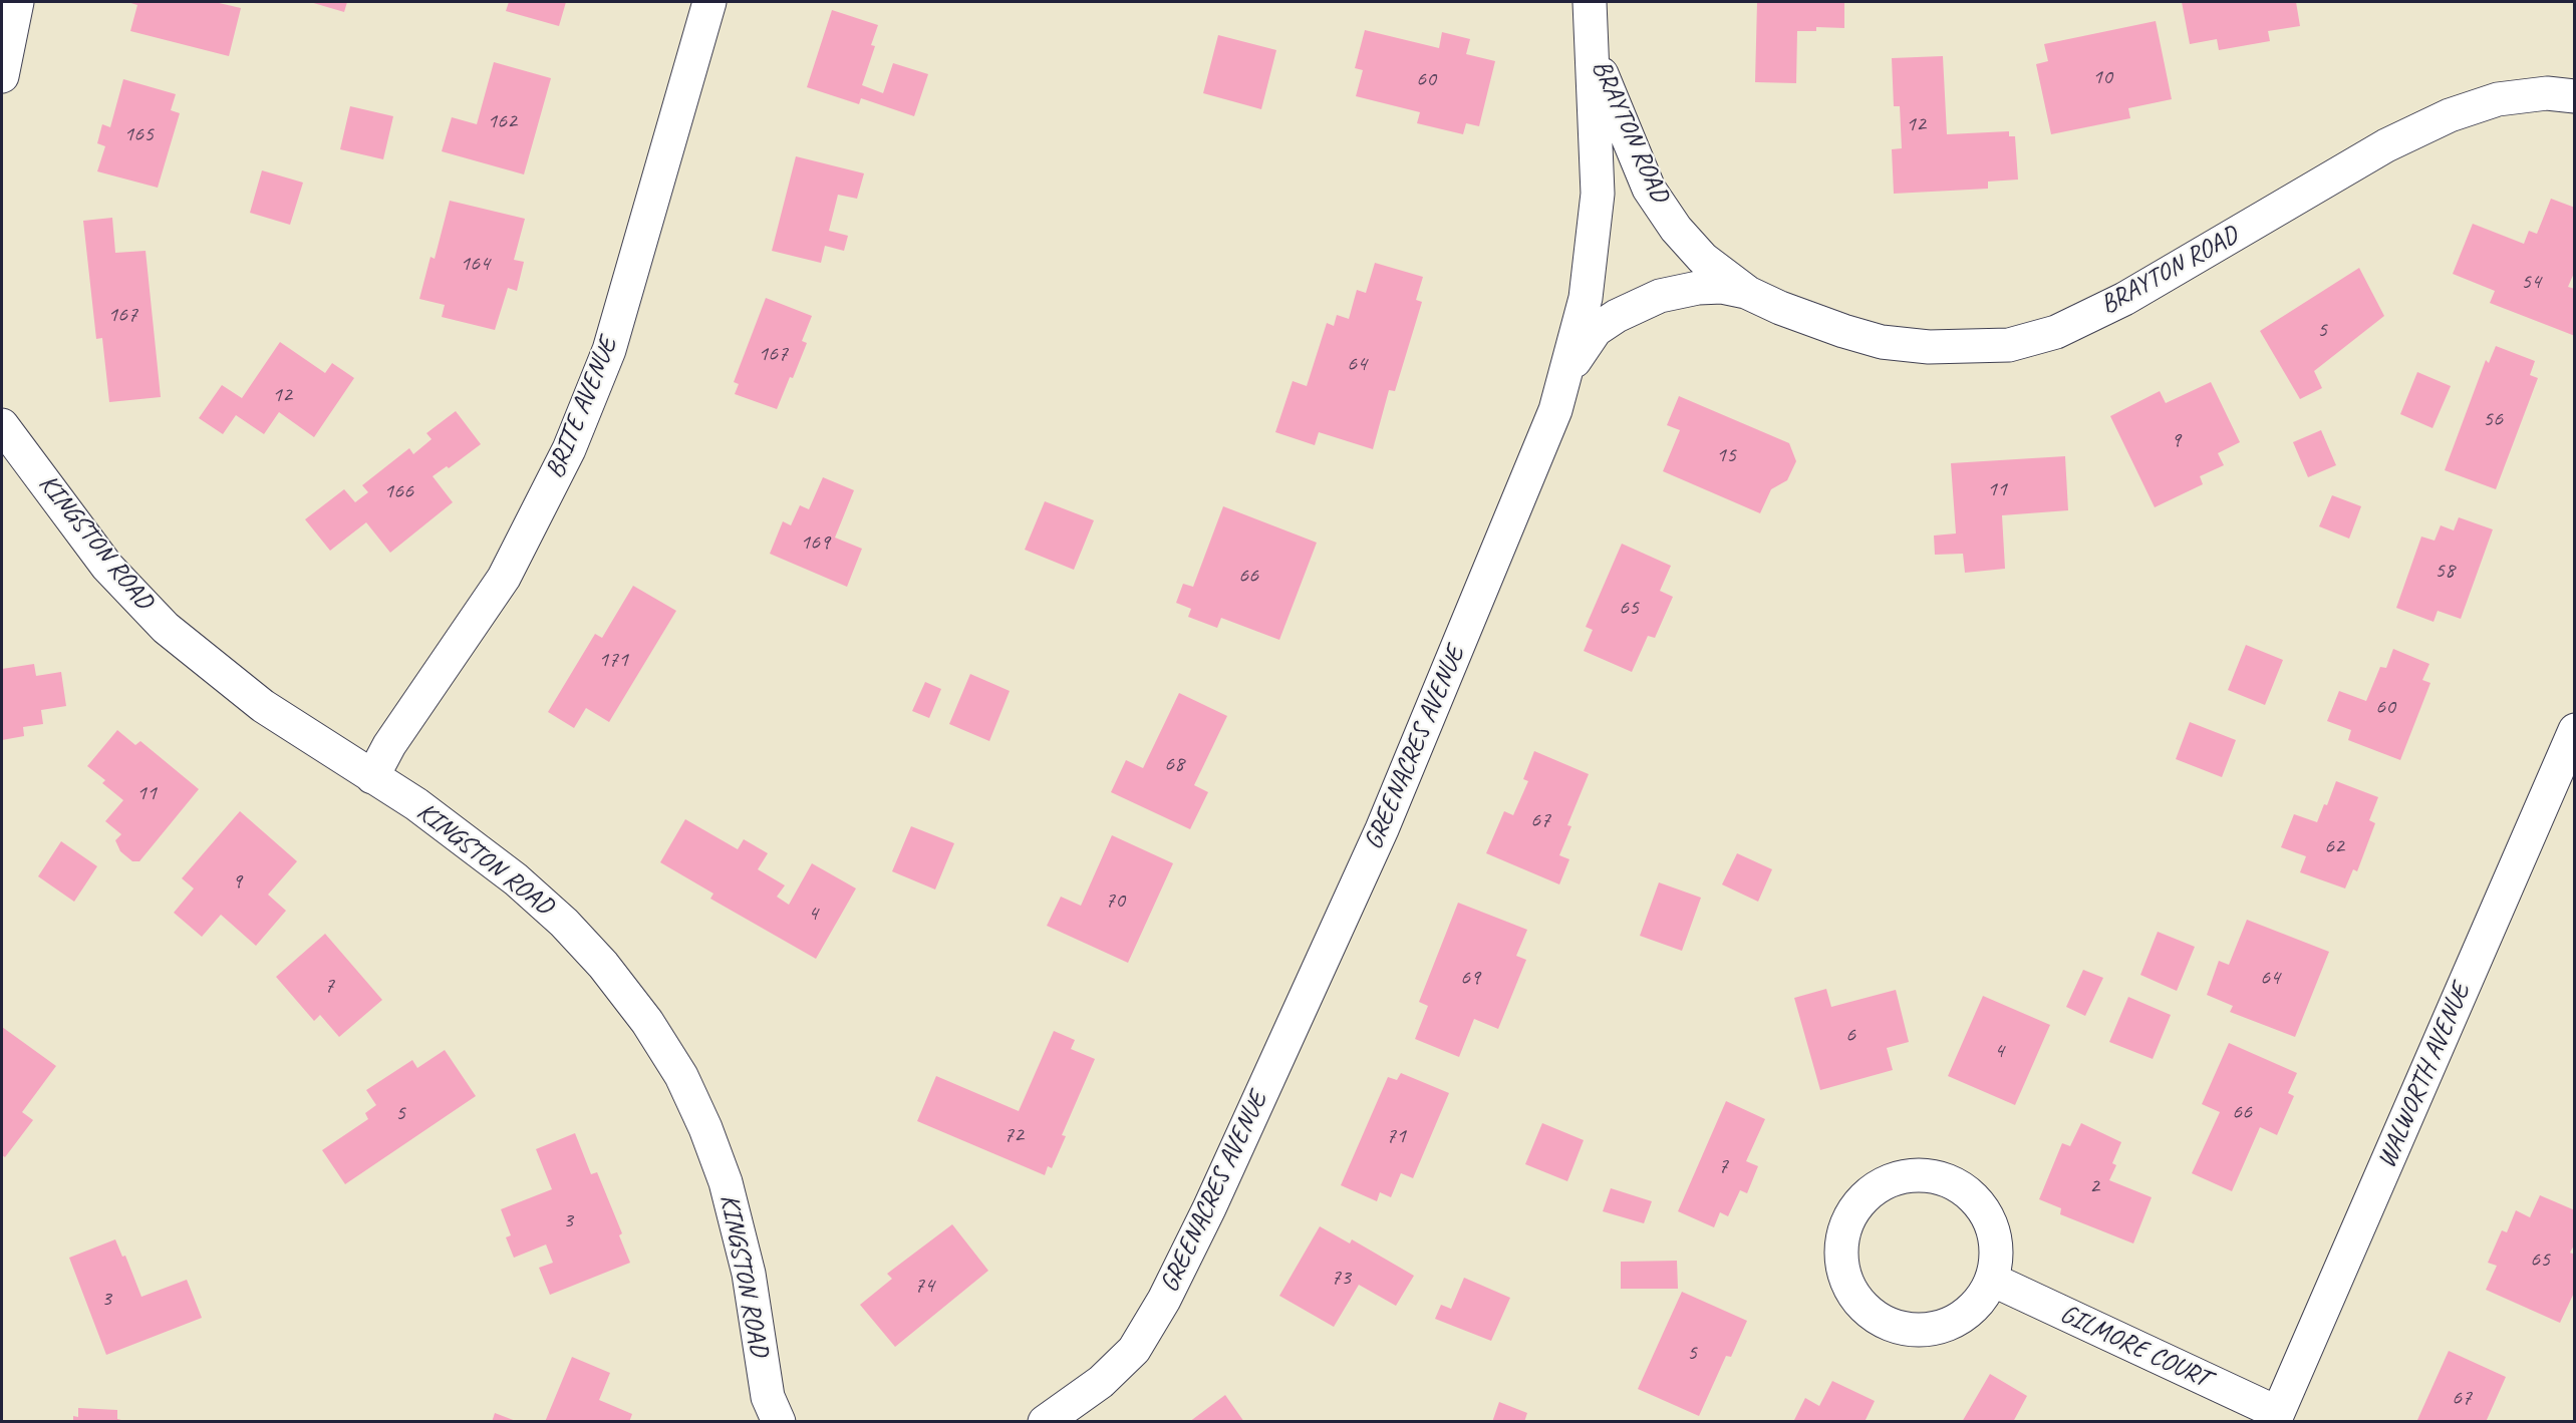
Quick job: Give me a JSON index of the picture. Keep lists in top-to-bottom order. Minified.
{"streets":{"street":["BRAYTON ROAD","BRITE AVENUE","KINGSTON ROAD","GREENACRES AVENUE","WALWORTH AVENUE","GILMORE COURT"]},"crossings":[["BRAYTON ROAD","GREENACRES AVENUE"],["BRITE AVENUE","KINGSTON ROAD"],["WALWORTH AVENUE","GILMORE COURT"]],"house_numbers":["10","60","162","12","165","164","54","167","5","167","64","12","56","9","15","11","166","169","58","66","65","171","60","68","11","67","62","9","70","4","69","64","7","6","4","66","5","72","71","7","2","3","65","73","74","3","5","67"]}
